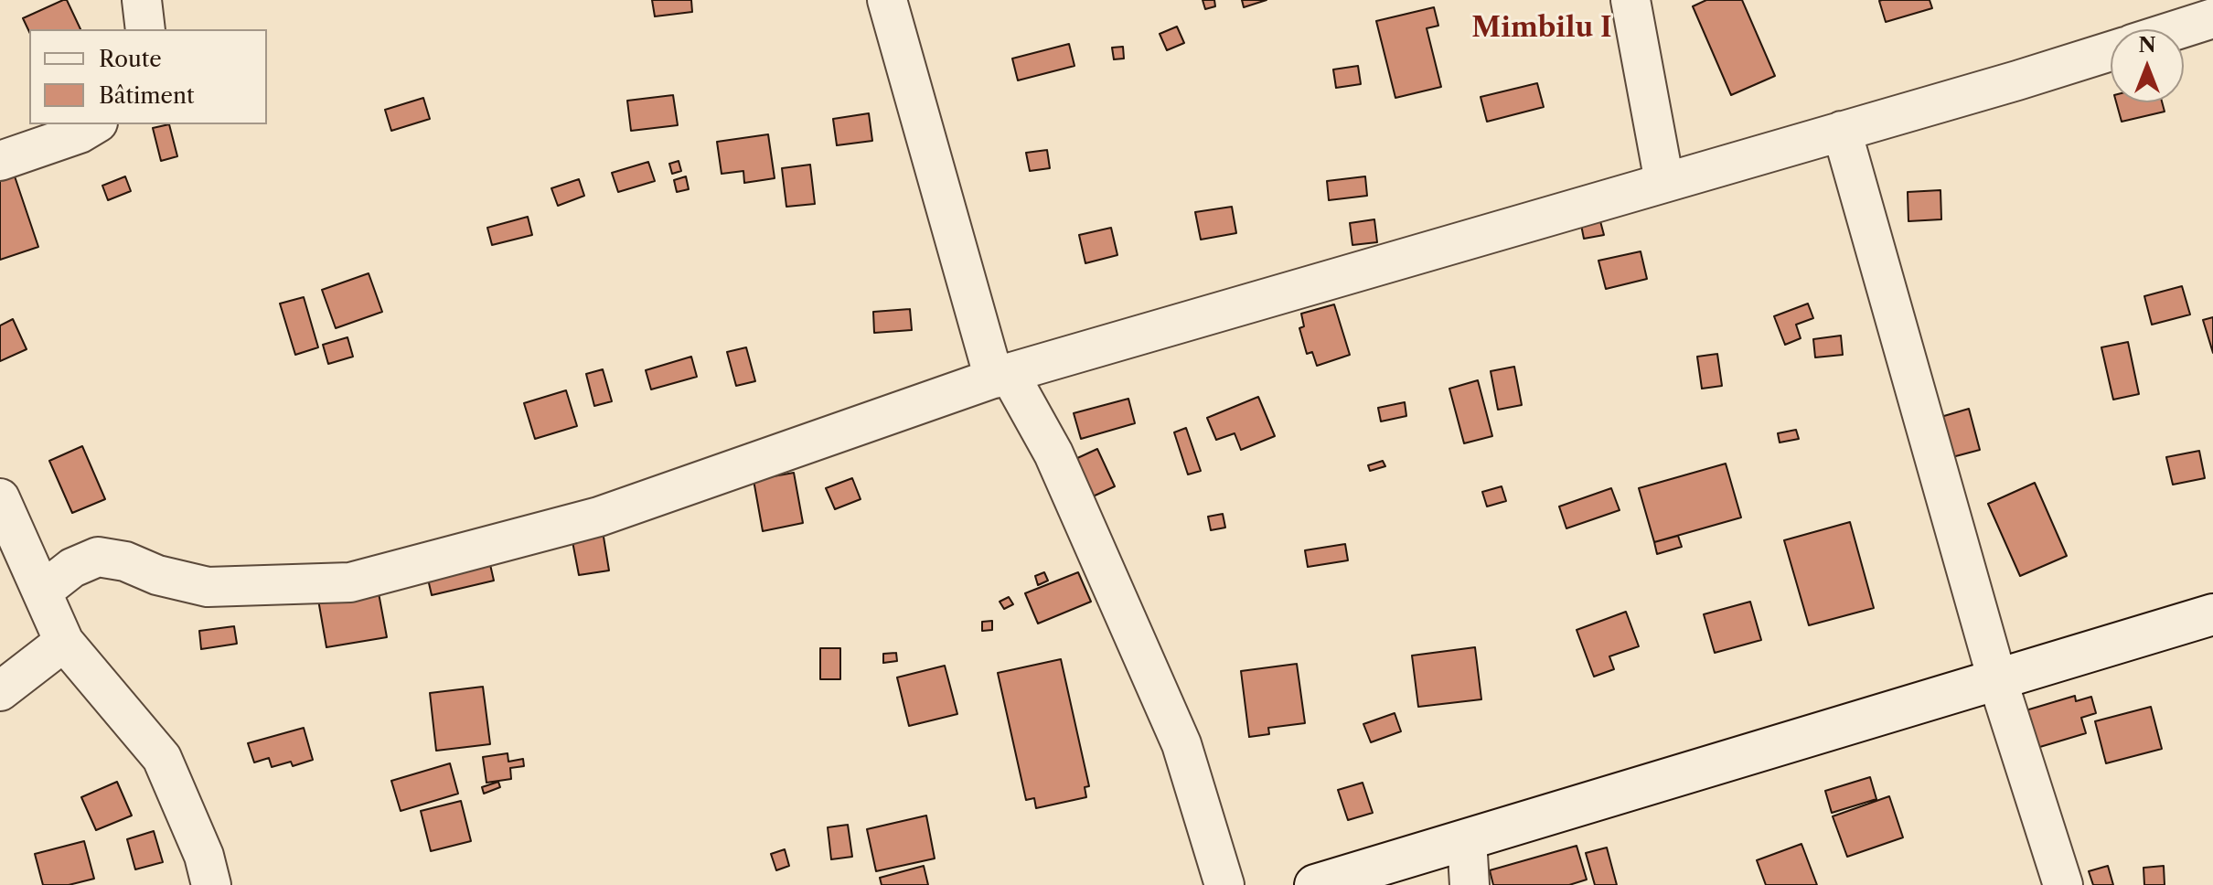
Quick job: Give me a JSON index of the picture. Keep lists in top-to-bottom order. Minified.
{"districts":["Mimbilu I"],"legend":["Route","Bâtiment"],"north":"top"}
